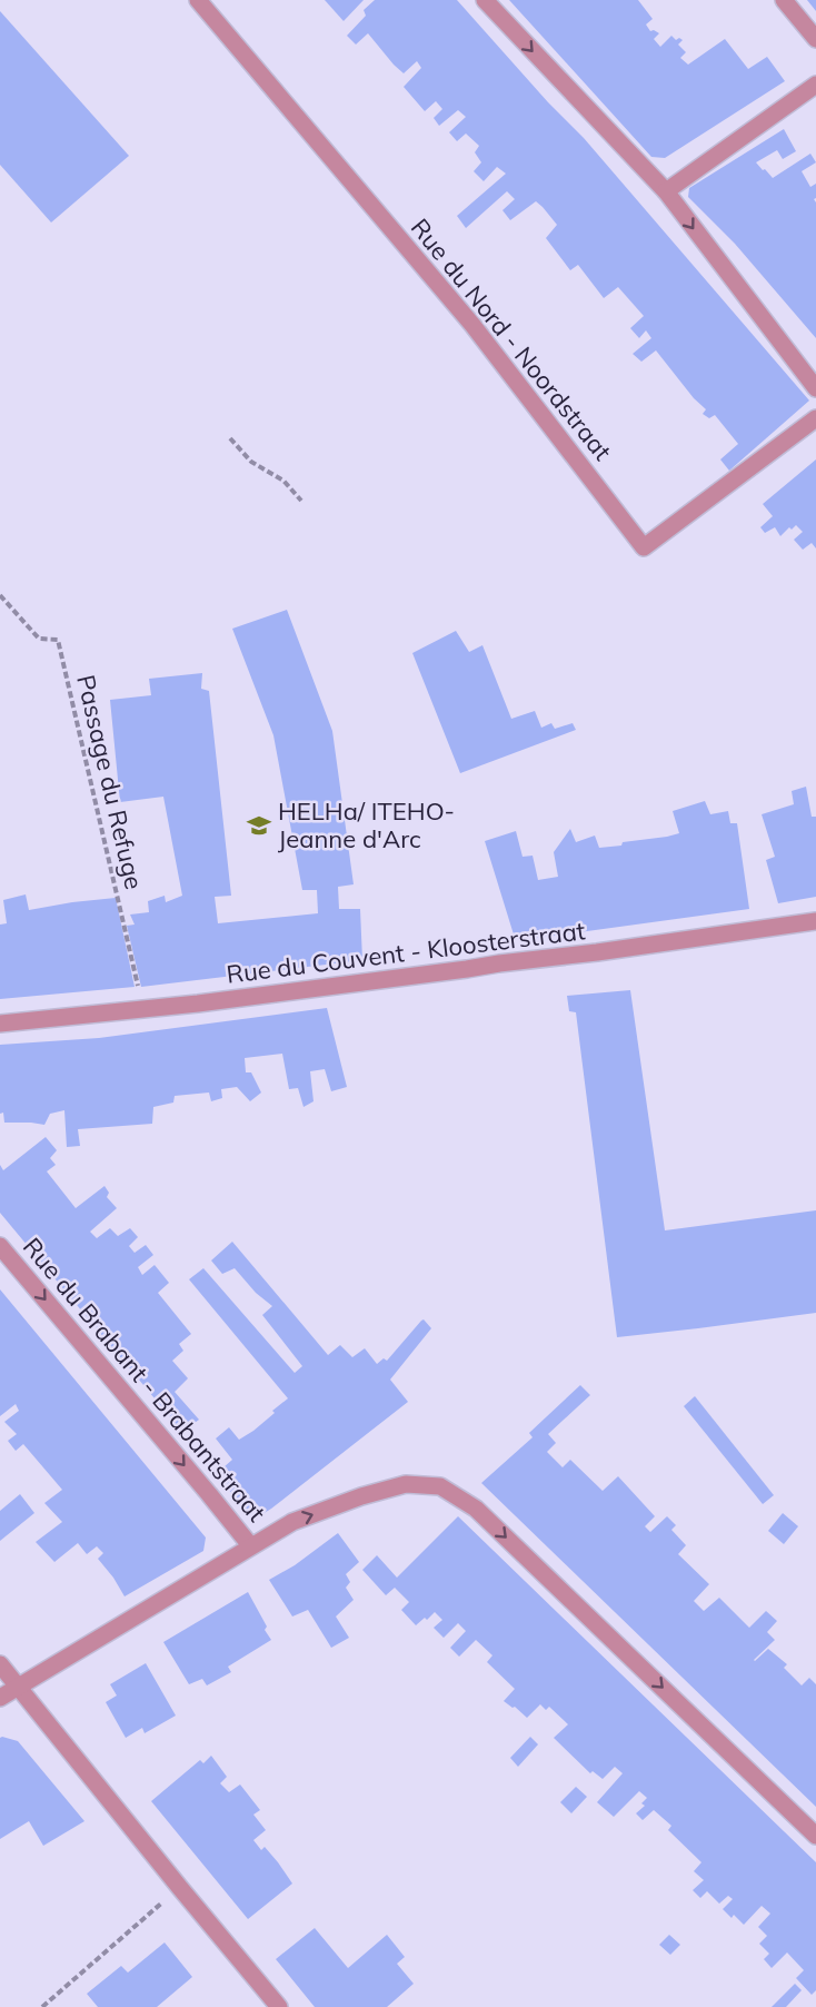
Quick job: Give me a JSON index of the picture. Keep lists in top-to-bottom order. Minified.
{"streets":{"street":["Rue du Nord - Noordstraat","Rue du Couvent - Kloosterstraat","Rue du Brabant - Brabantstraat"],"path":["Passage du Refuge"]},"crossings":[["Passage du Refuge","Rue du Couvent - Kloosterstraat"]],"one_way":["Rue du Brabant - Brabantstraat"],"places":{"school or university":["HELHa/ ITEHO- Jeanne d'Arc"]}}
